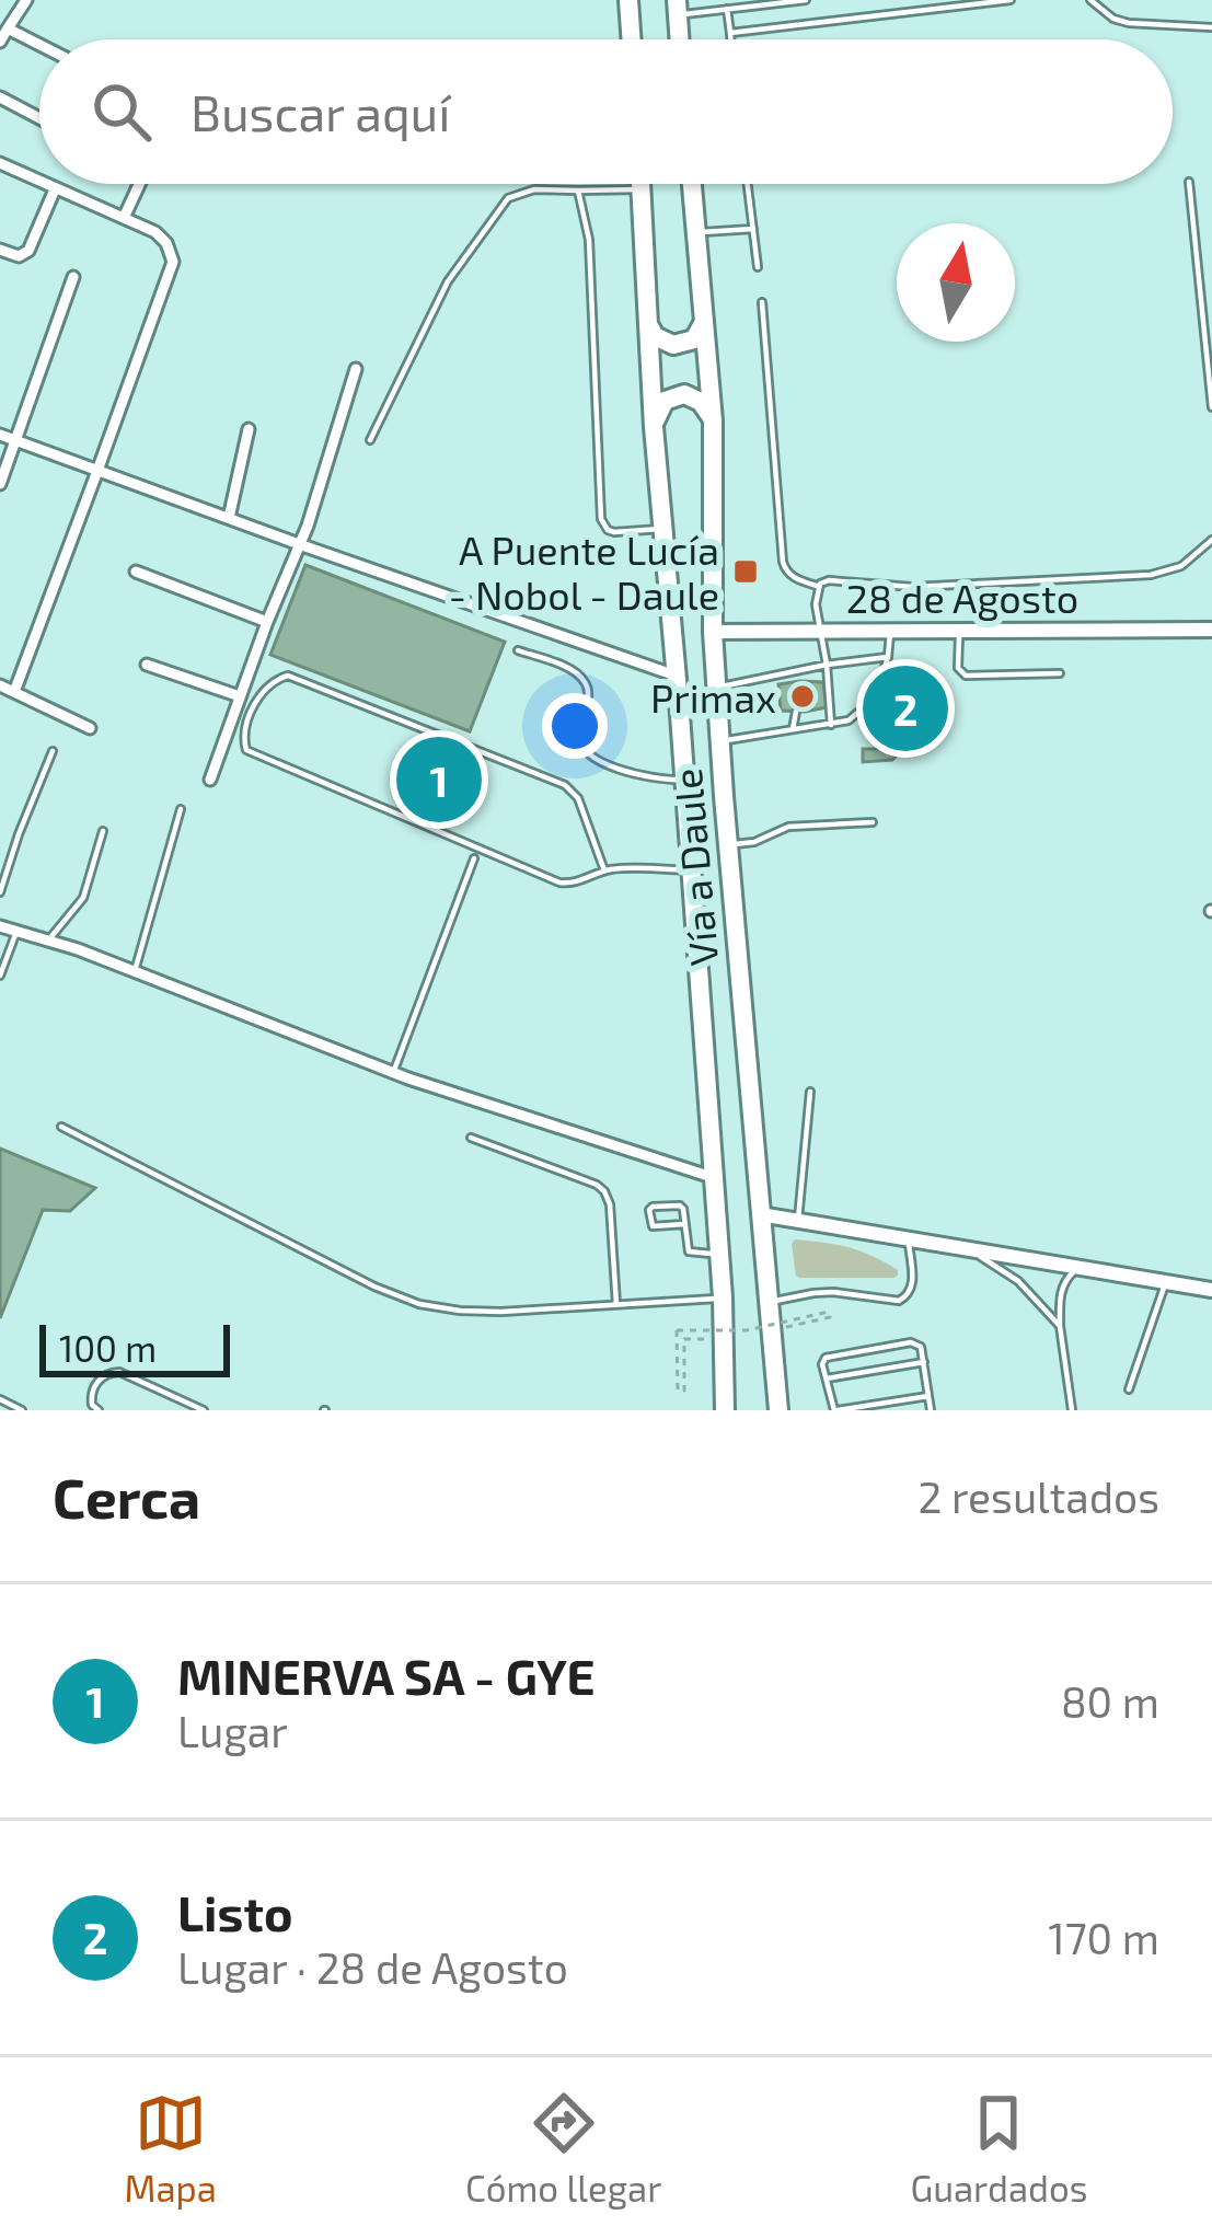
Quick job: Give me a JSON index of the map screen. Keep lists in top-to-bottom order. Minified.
{"streets":{"highway":["Vía a Daule"],"street":["28 de Agosto"]},"crossings":[["28 de Agosto","Vía a Daule"]],"places":{"transit":["A Puente Lucía - Nobol - Daule"],"other":["Primax"]},"scale_bar":"100 m","north":"top","page":{"search":"Buscar aquí","pins":["2","1"],"scale":"100 m","heading":["Cerca","2 resultados"],"list":[{"mark":"1","name":"MINERVA SA - GYE","note":"Lugar","value":"80 m"},{"mark":"2","name":"Listo","note":"Lugar · 28 de Agosto","value":"170 m"}],"nav":["Mapa","Cómo llegar","Guardados"]}}
